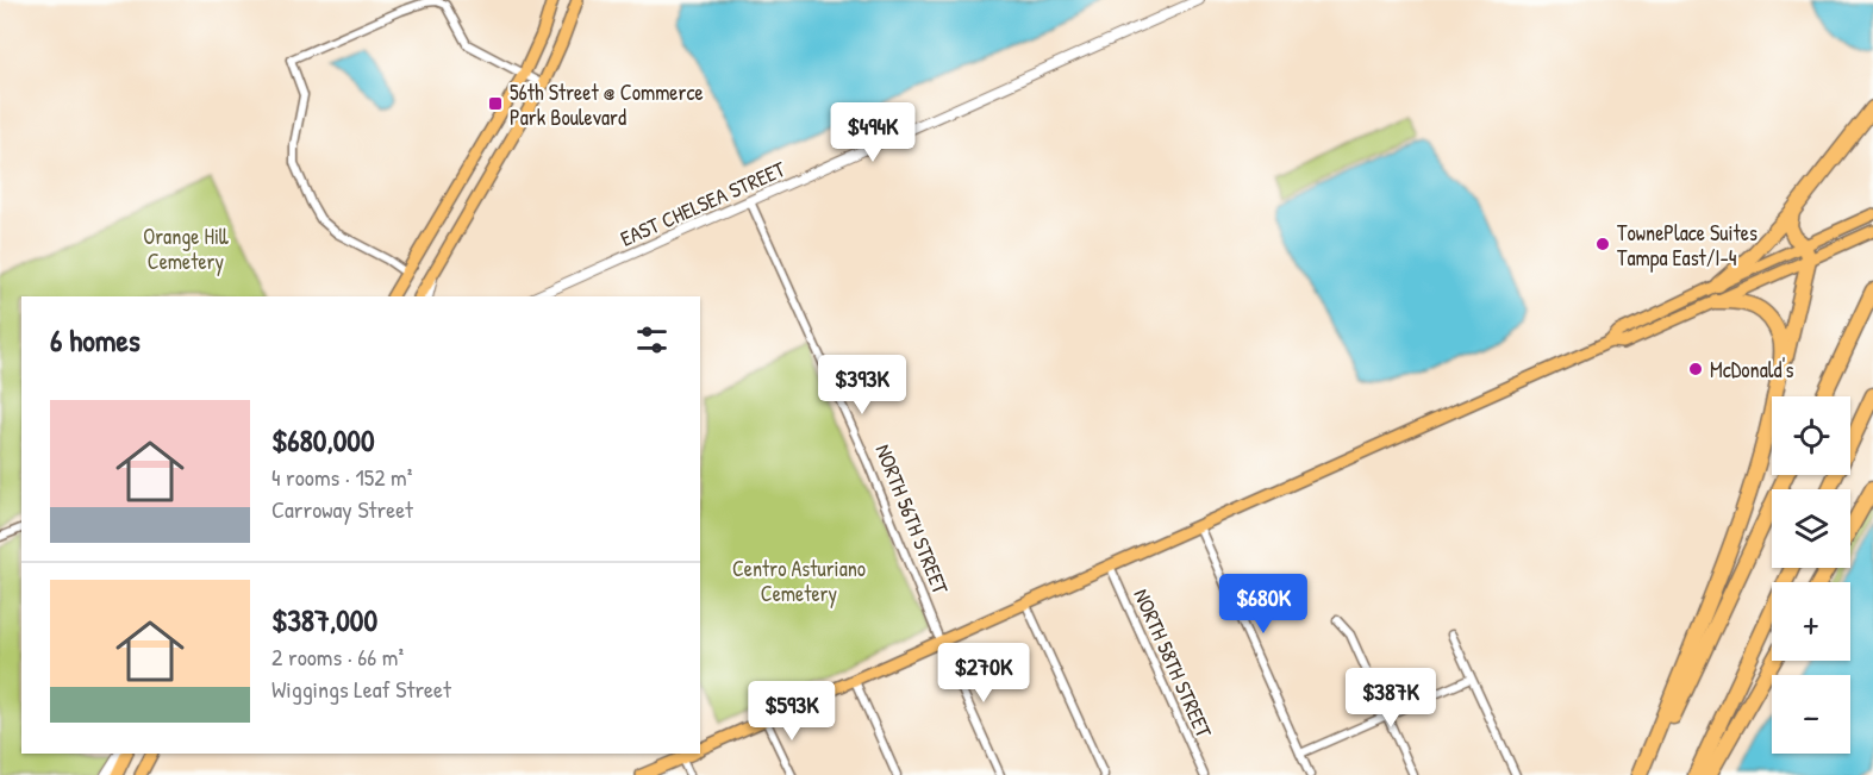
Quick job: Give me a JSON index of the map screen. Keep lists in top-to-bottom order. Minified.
{"streets":{"street":["EAST CHELSEA STREET","NORTH 56TH STREET","NORTH 58TH STREET"]},"crossings":[["EAST CHELSEA STREET","NORTH 56TH STREET"]],"parks":["Orange Hill Cemetery","Centro Asturiano Cemetery"],"places":{"transit":["56th Street @ Commerce Park Boulevard"],"other":["TownePlace Suites Tampa East/I-4","McDonald's"]},"page":{"price":["$494K","$393K","$680K","$270K","$387K","$593K"],"heading":"6 homes","list":[{"name":"$680,000","note":"4 rooms · 152 m² · Carroway Street"},{"name":"$387,000","note":"2 rooms · 66 m² · Wiggings Leaf Street"}],"map_buttons":["+","−"]}}
